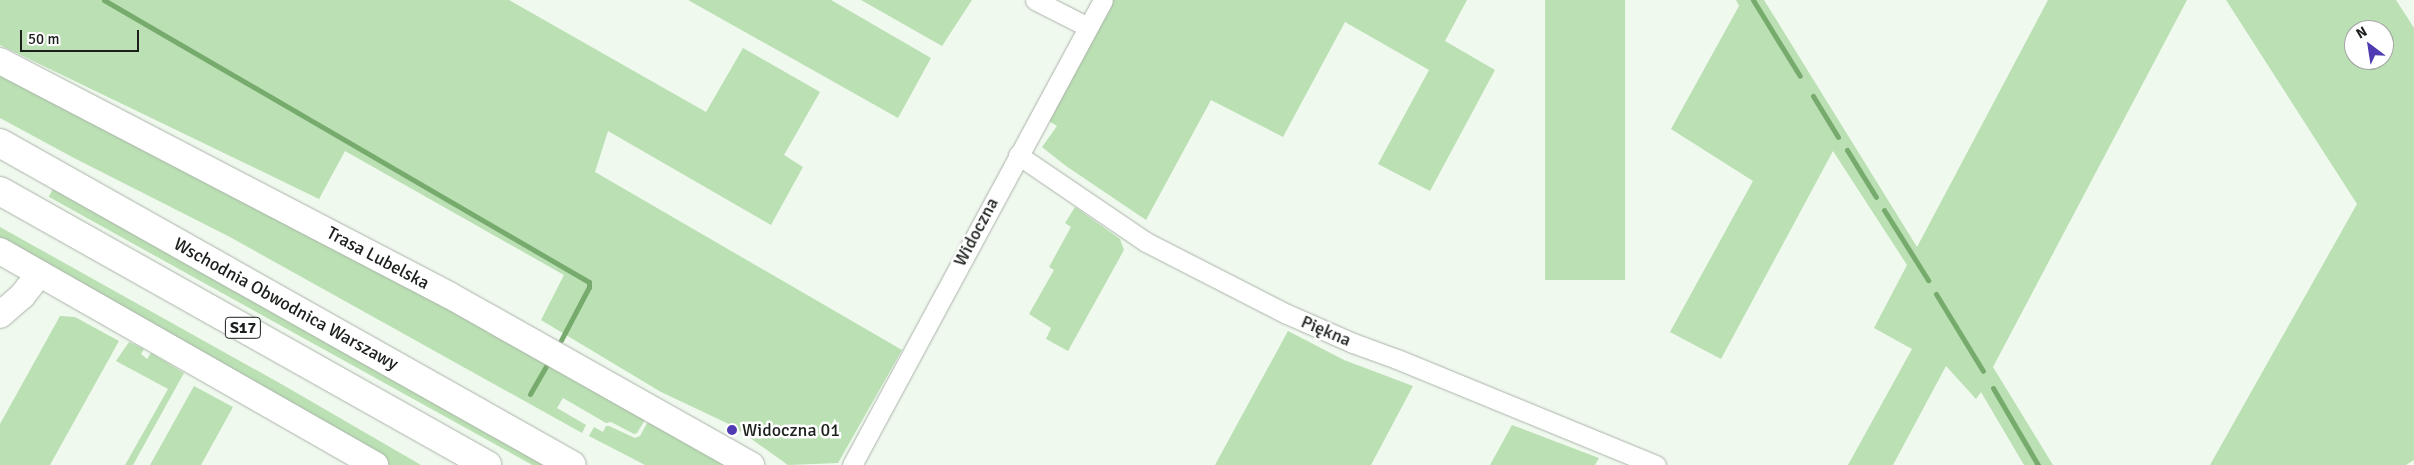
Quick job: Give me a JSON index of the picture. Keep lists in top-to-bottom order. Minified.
{"streets":{"highway":["Wschodnia Obwodnica Warszawy","S17"],"street":["Widoczna","Trasa Lubelska","Piękna"]},"crossings":[["Widoczna","Piękna"]],"places":["Widoczna 01"],"scale_bar":"50 m","north":"top left"}
